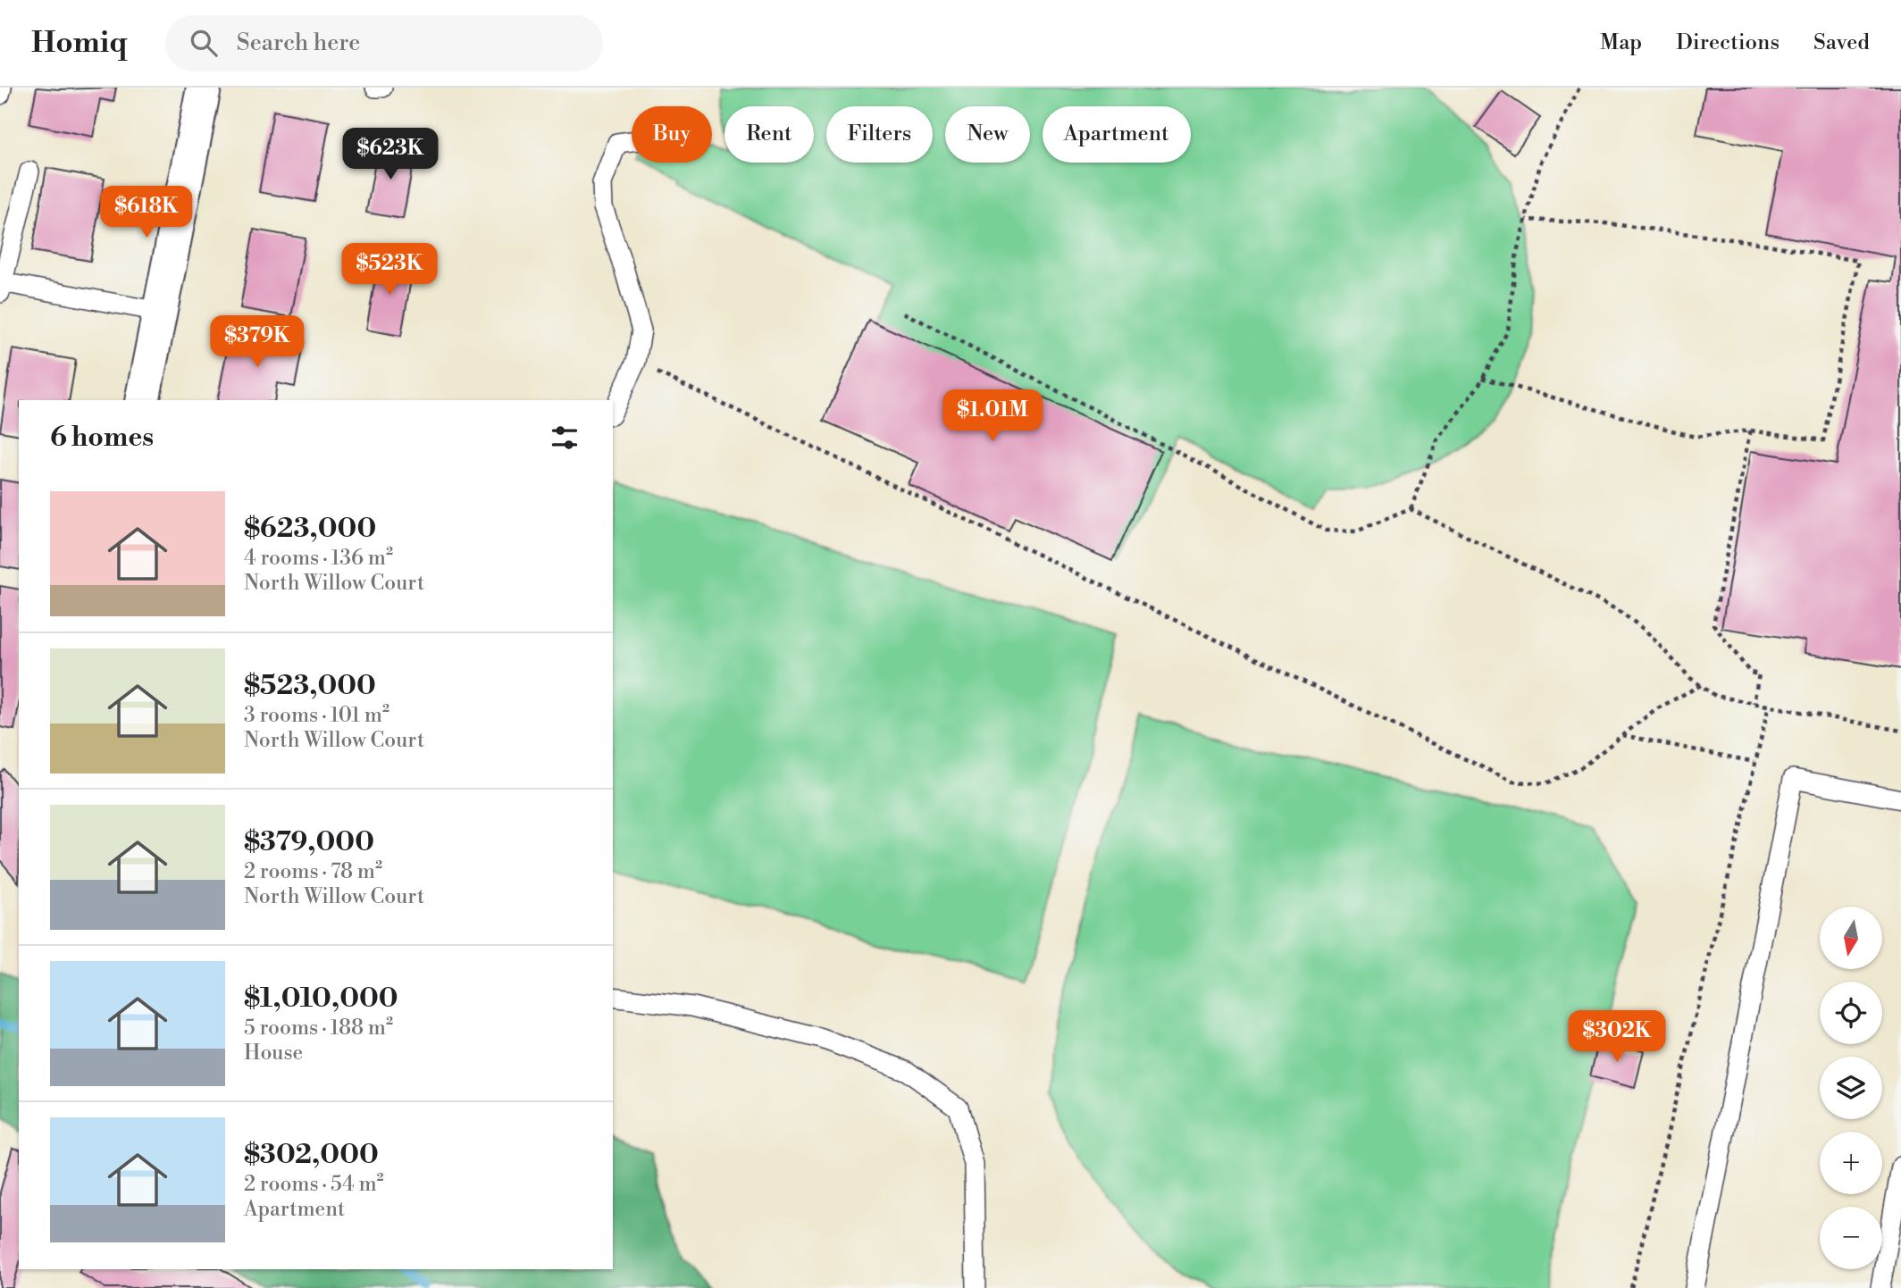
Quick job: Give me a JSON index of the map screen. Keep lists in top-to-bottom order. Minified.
{"north":"bottom","page":{"header":"Homiq","search":"Search here","nav":["Map","Directions","Saved"],"chip":["Buy","Rent","Filters","New","Apartment"],"price":["$623K","$618K","$523K","$379K","$1.01M","$302K"],"heading":"6 homes","list":[{"name":"$623,000","note":"4 rooms · 136 m² · North Willow Court"},{"name":"$523,000","note":"3 rooms · 101 m² · North Willow Court"},{"name":"$379,000","note":"2 rooms · 78 m² · North Willow Court"},{"name":"$1,010,000","note":"5 rooms · 188 m² · House"},{"name":"$302,000","note":"2 rooms · 54 m² · Apartment"}],"map_buttons":["+","−"]}}
